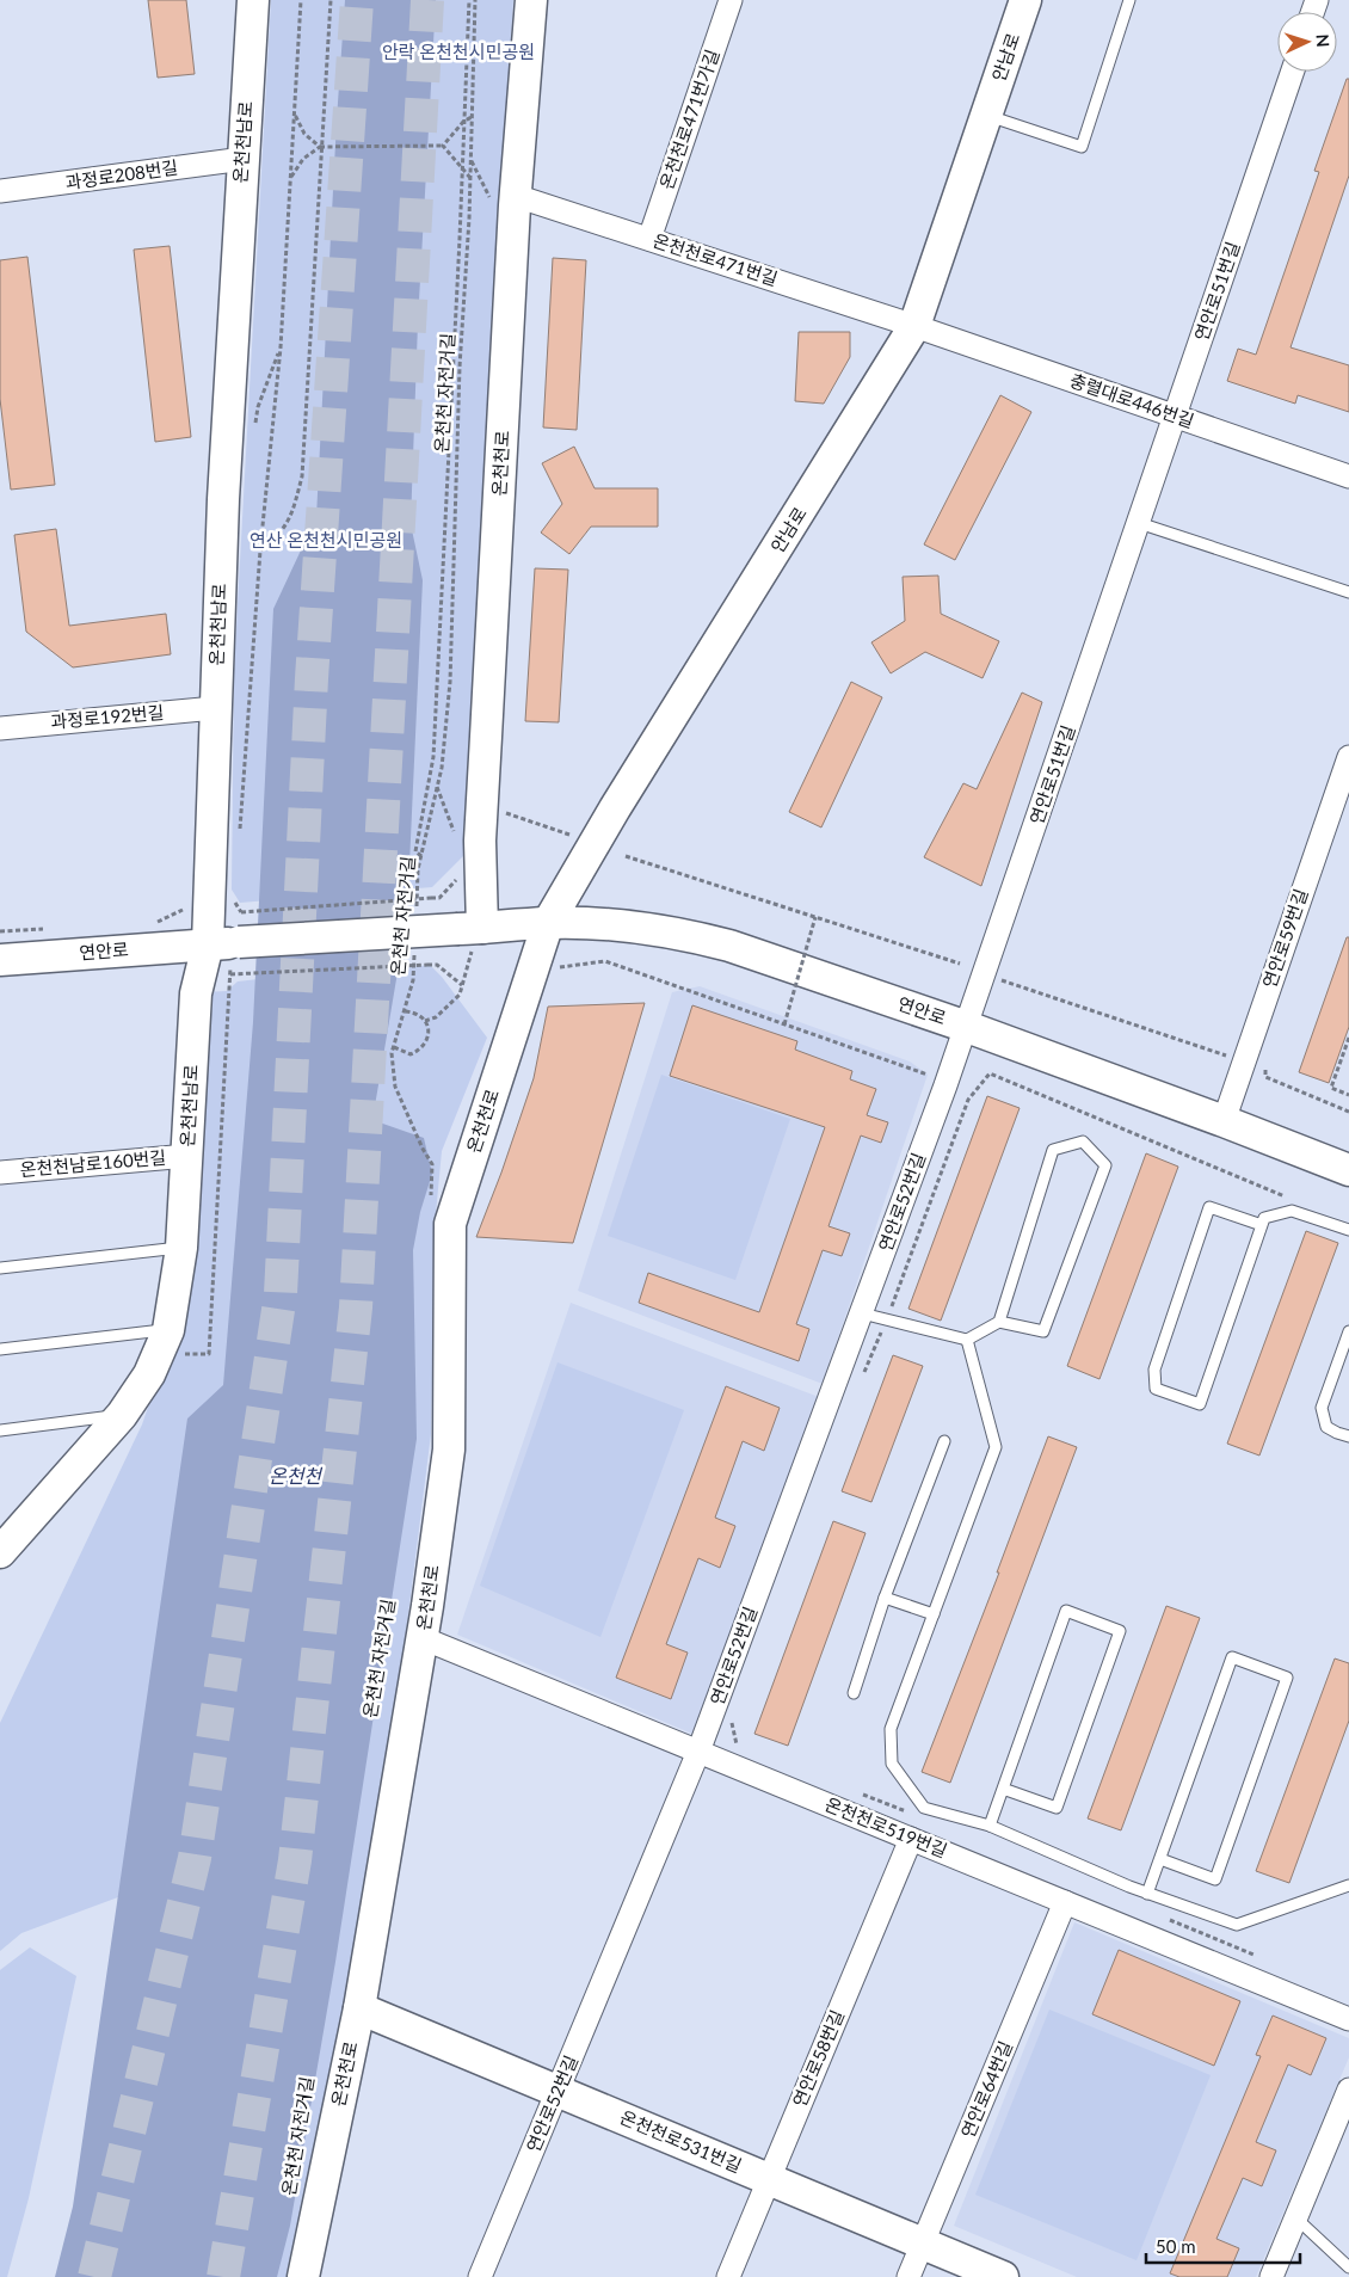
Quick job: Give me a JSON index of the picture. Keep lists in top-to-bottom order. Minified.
{"streets":{"street":["안남로","온천천로471번가길","온천천남로","과정로208번길","온천천로471번길","연안로51번길","충렬대로446번길","온천천로","과정로192번길","연안로59번길","연안로","온천천남로160번길","연안로52번길","온천천로519번길","연안로58번길","연안로64번길","온천천로531번길"],"path":["온천천 자전거길"]},"crossings":[["안남로","온천천로471번길"],["안남로","충렬대로446번길"],["안남로","온천천로"],["안남로","연안로"],["온천천로471번가길","온천천로471번길"],["온천천남로","과정로208번길"],["온천천남로","과정로192번길"],["온천천남로","연안로"],["온천천남로","온천천남로160번길"],["온천천로471번길","충렬대로446번길"],["온천천로471번길","온천천로"],["연안로51번길","충렬대로446번길"],["연안로51번길","연안로"],["연안로51번길","연안로52번길"],["온천천로","연안로"],["온천천로","온천천로519번길"],["온천천로","온천천로531번길"],["연안로59번길","연안로"],["연안로","연안로52번길"],["연안로52번길","온천천로519번길"],["연안로52번길","온천천로531번길"],["온천천로519번길","연안로58번길"],["온천천로519번길","연안로64번길"],["연안로58번길","온천천로531번길"],["연안로64번길","온천천로531번길"]],"water":["온천천"],"parks":["안락 온천천시민공원","연산 온천천시민공원"],"scale_bar":"50 m","north":"right"}
